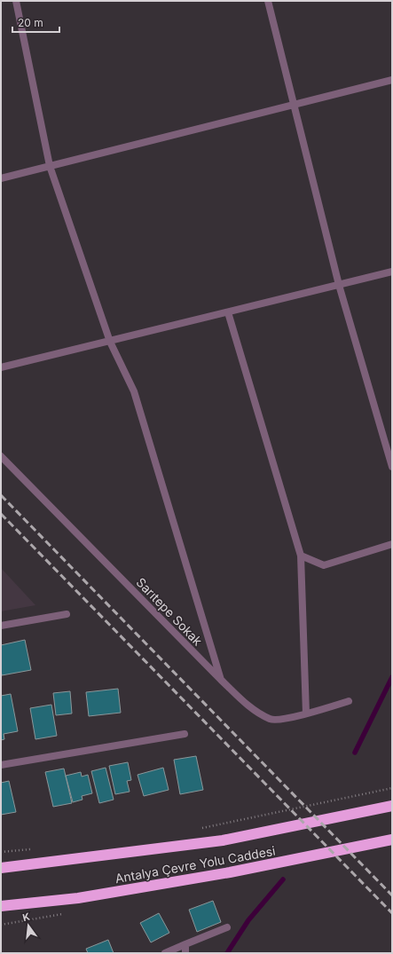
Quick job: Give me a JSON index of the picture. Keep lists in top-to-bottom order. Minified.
{"streets":{"highway":["Antalya Çevre Yolu Caddesi"],"street":["Sarıtepe Sokak"]},"scale_bar":"20 m","north":"top"}
